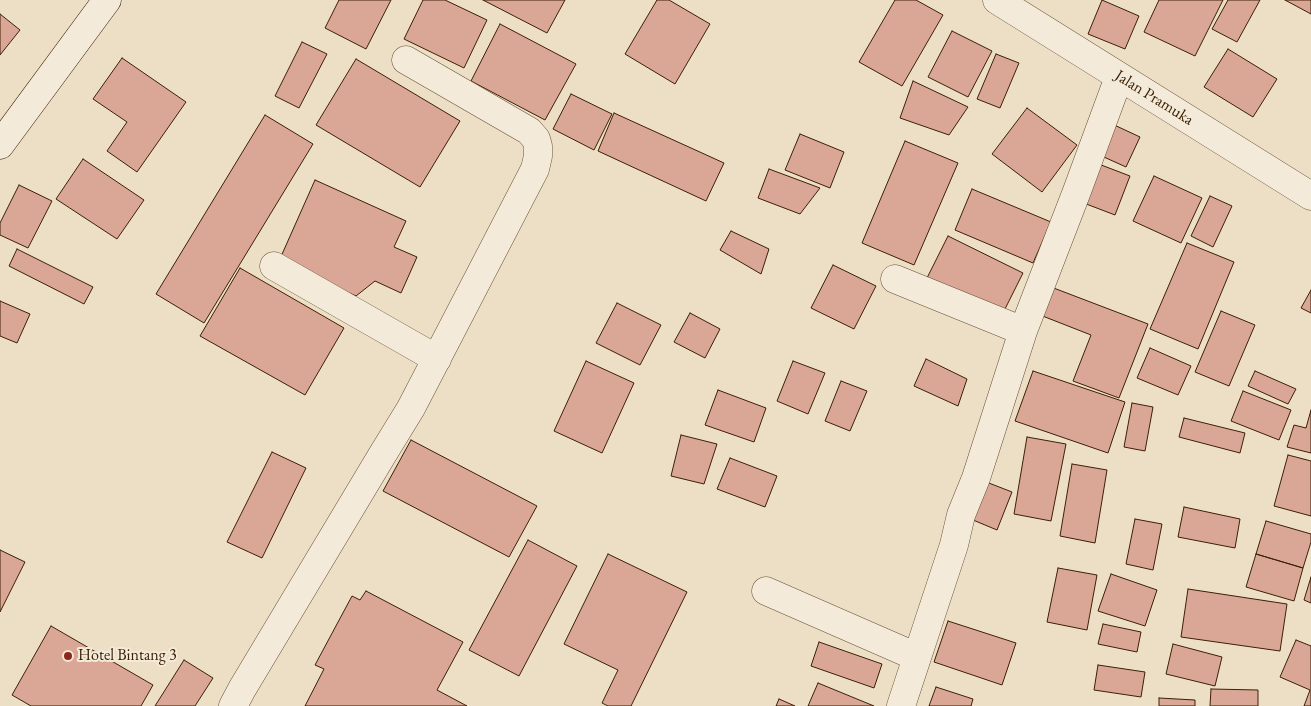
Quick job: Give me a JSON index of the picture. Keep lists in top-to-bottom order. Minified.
{"streets":{"street":["Jalan Pramuka"]},"places":["Hotel Bintang 3"]}
